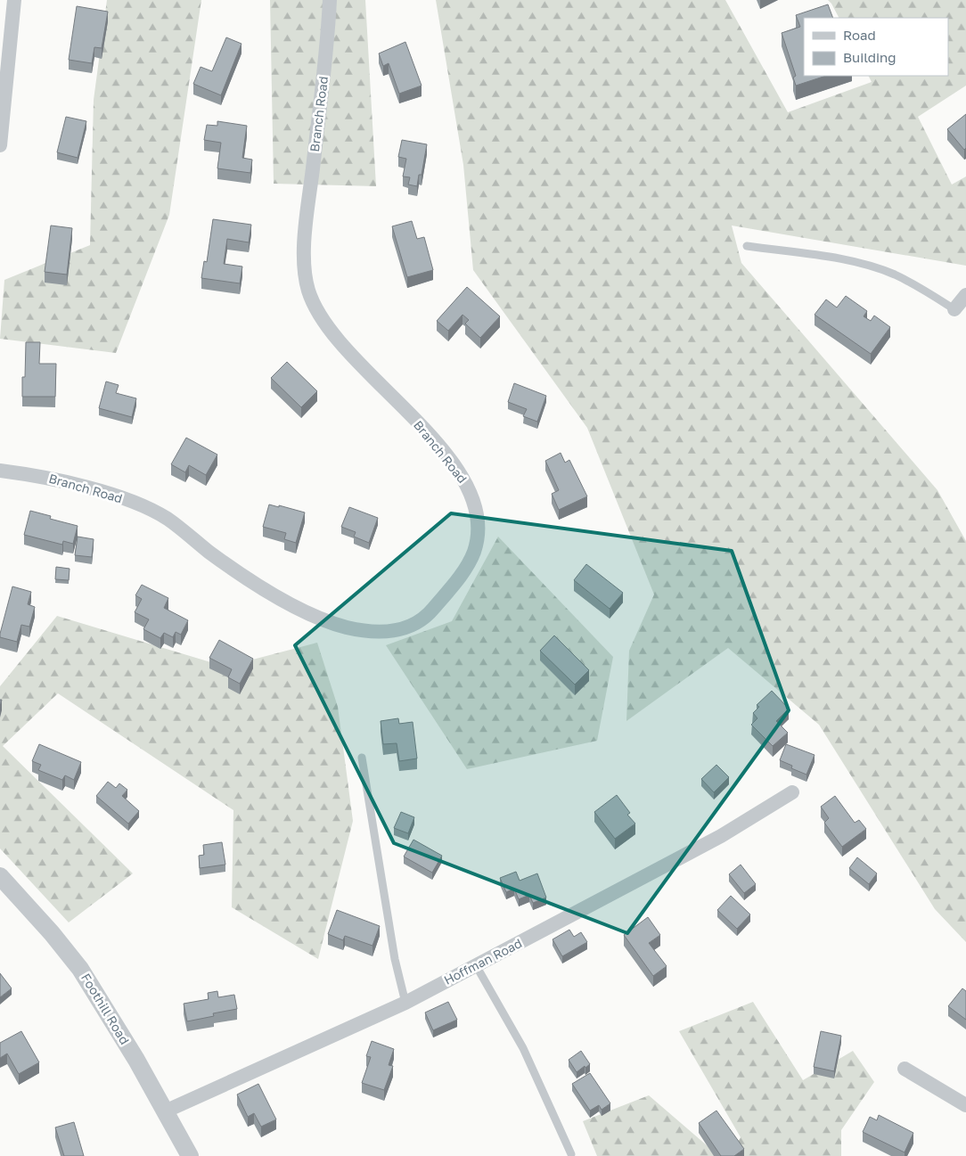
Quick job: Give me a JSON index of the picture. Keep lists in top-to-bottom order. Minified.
{"streets":{"street":["Branch Road","Hoffman Road","Foothill Road"]},"crossings":[["Hoffman Road","Foothill Road"]],"legend":["Road","Building"]}
